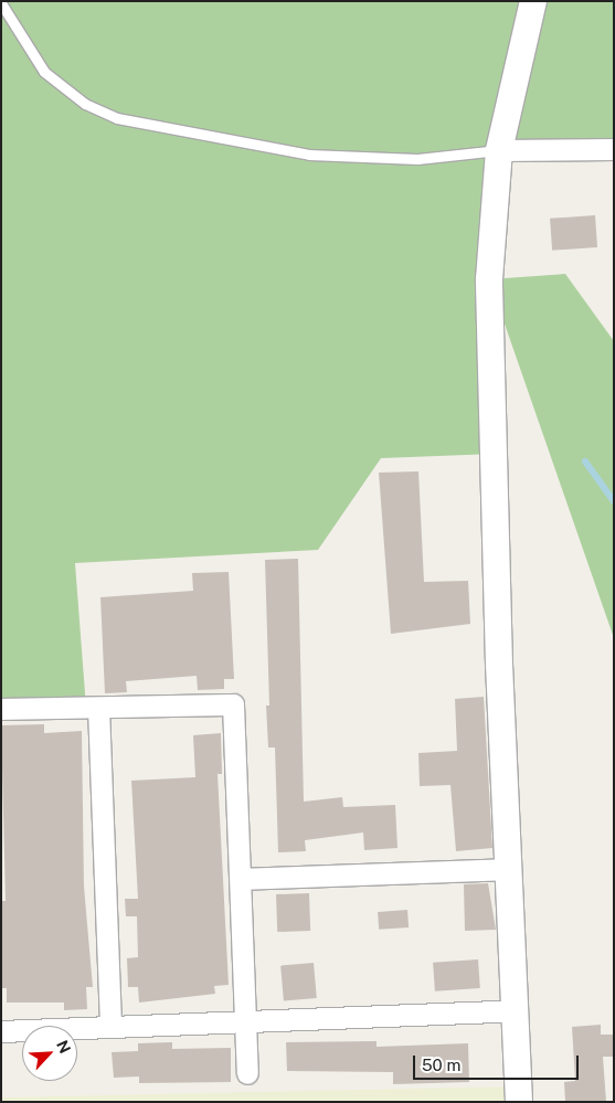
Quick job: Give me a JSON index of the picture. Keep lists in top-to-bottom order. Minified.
{"scale_bar":"50 m","north":"top right"}
